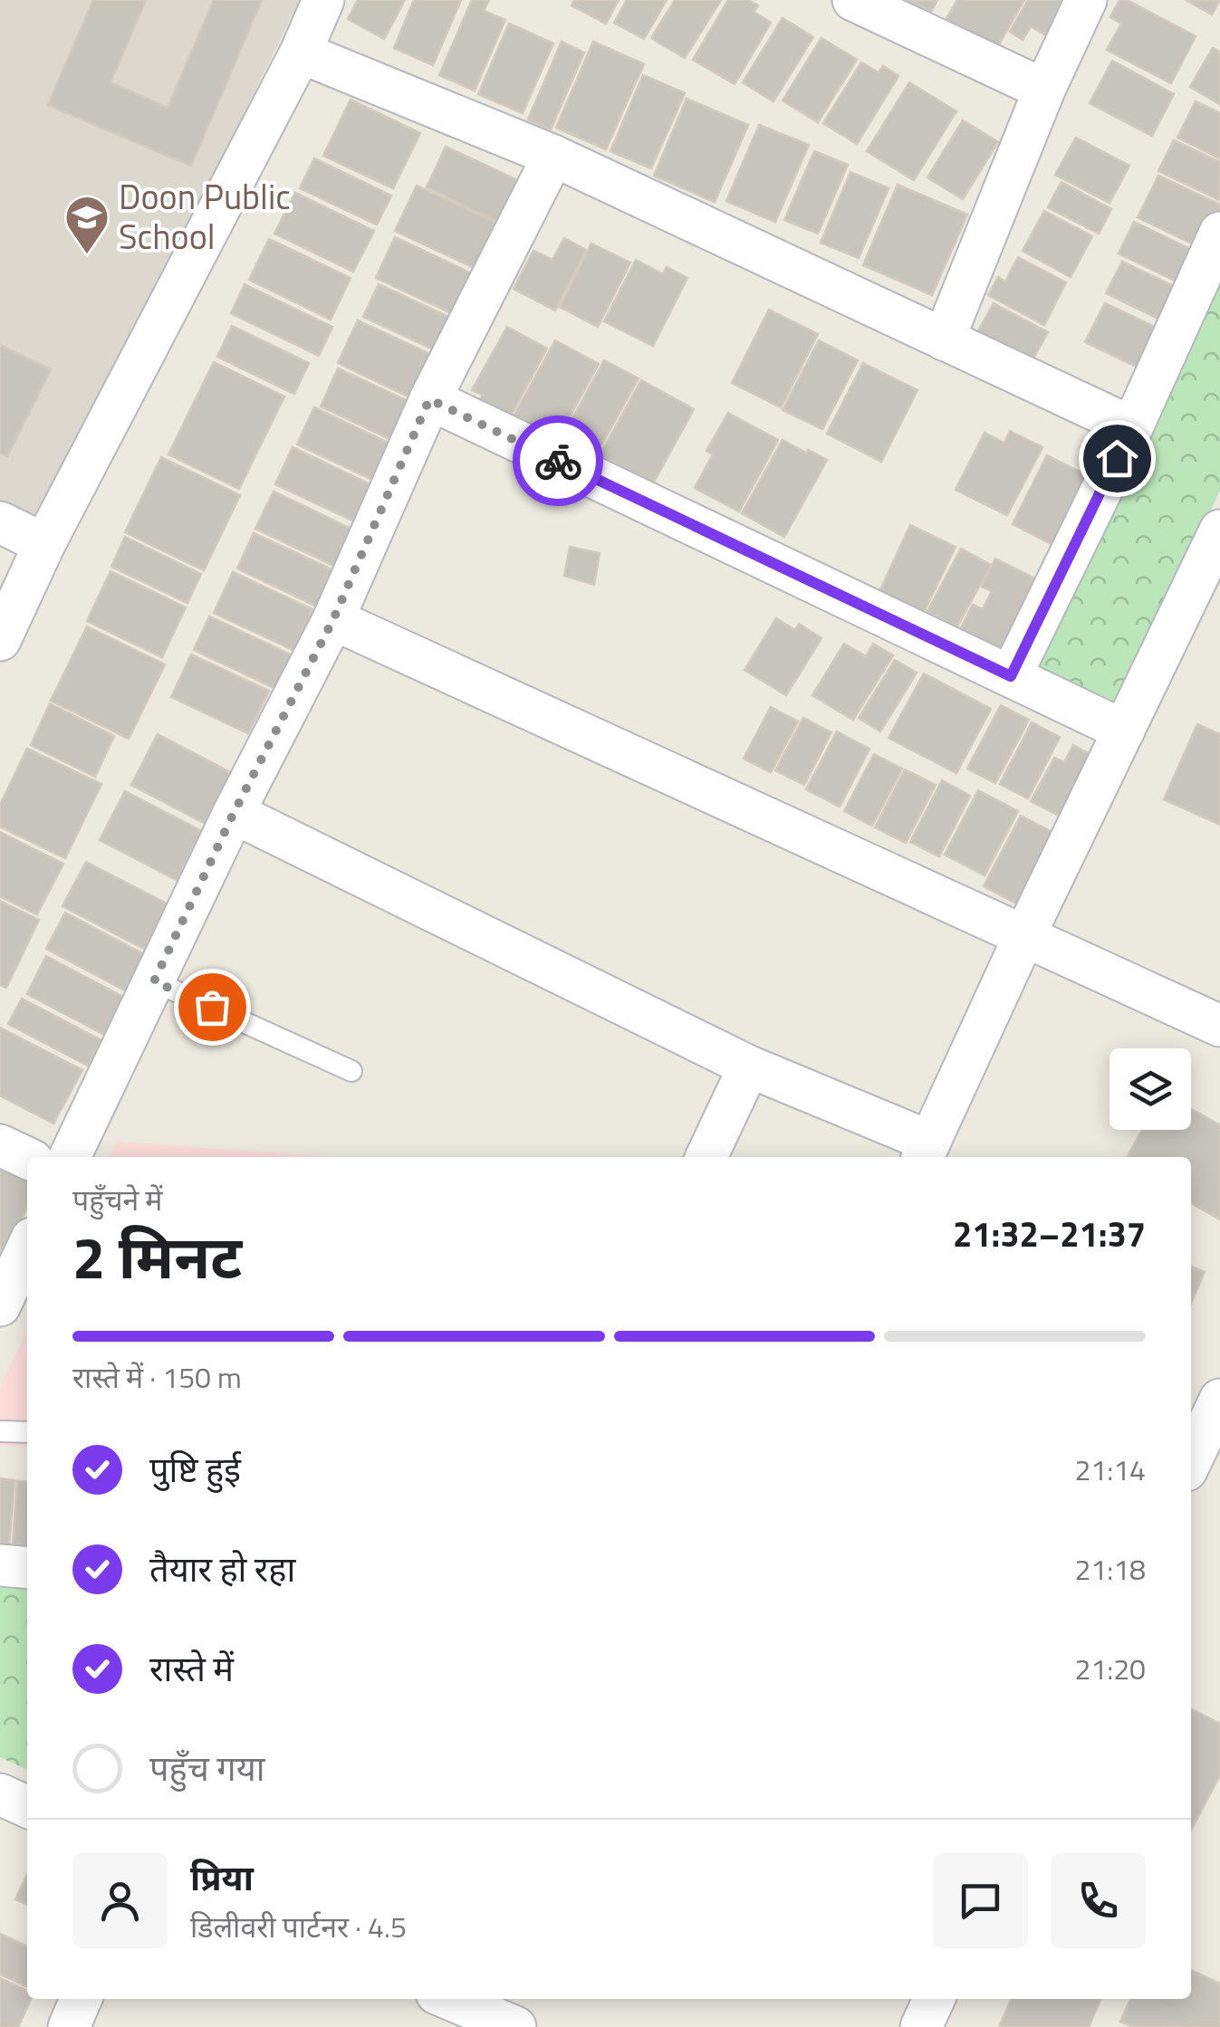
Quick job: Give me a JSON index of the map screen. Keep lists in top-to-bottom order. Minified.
{"places":{"school or university":["Doon Public School"]},"page":{"heading":["2 मिनट","पहुँचने में","21:32–21:37"],"panel":["प्रिया","डिलीवरी पार्टनर · 4.5"],"bar":"रास्ते में · 150 m","list":[["पुष्टि हुई","21:14"],["तैयार हो रहा","21:18"],["रास्ते में","21:20"],"पहुँच गया"]}}
